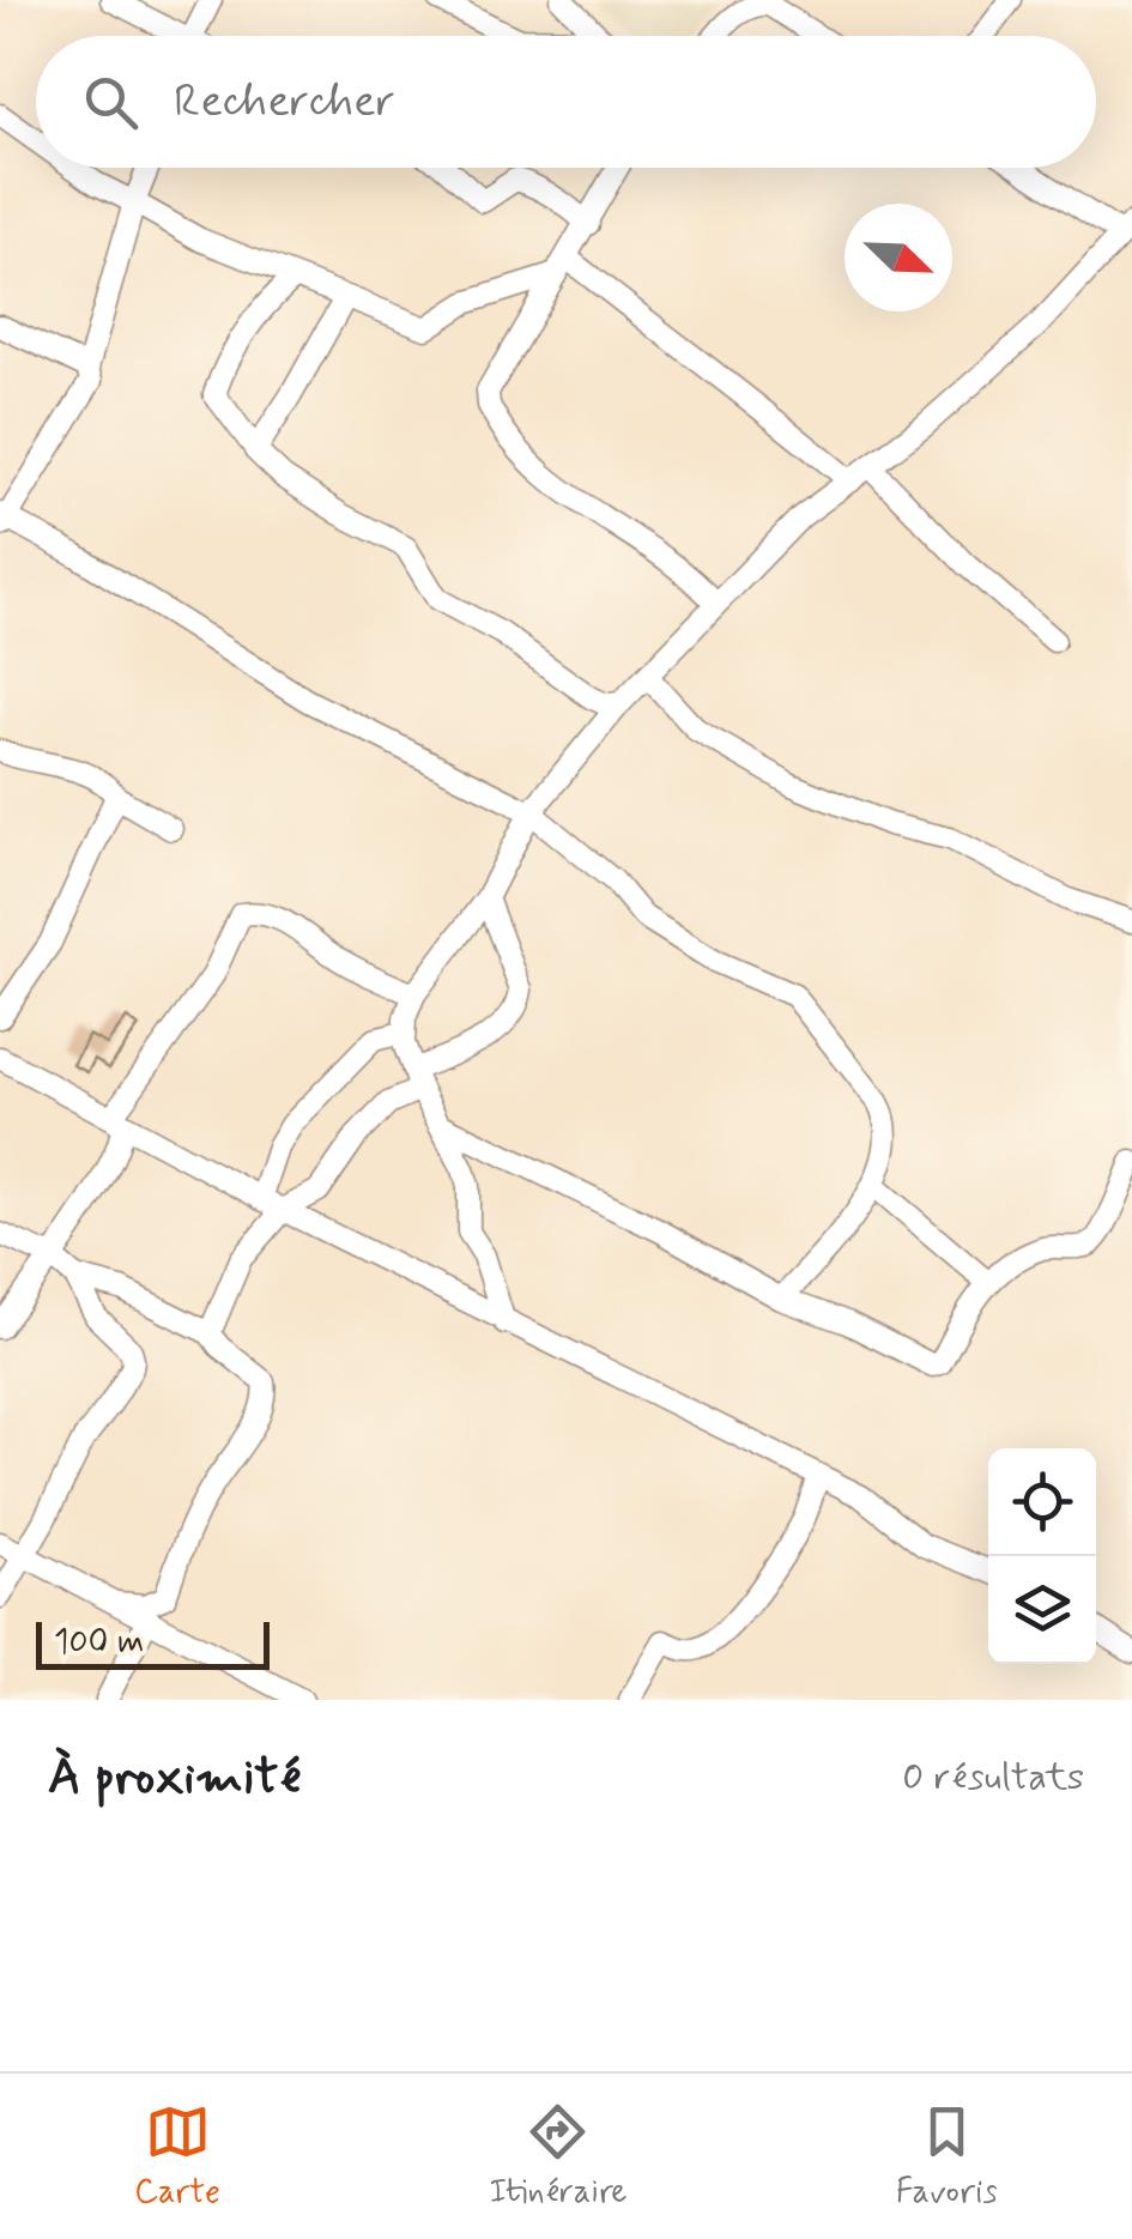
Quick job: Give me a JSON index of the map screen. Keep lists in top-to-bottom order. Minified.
{"scale_bar":"100 m","north":"bottom right","page":{"search":"Rechercher","scale":"100 m","heading":["À proximité","0 résultats"],"nav":["Carte","Itinéraire","Favoris"]}}
